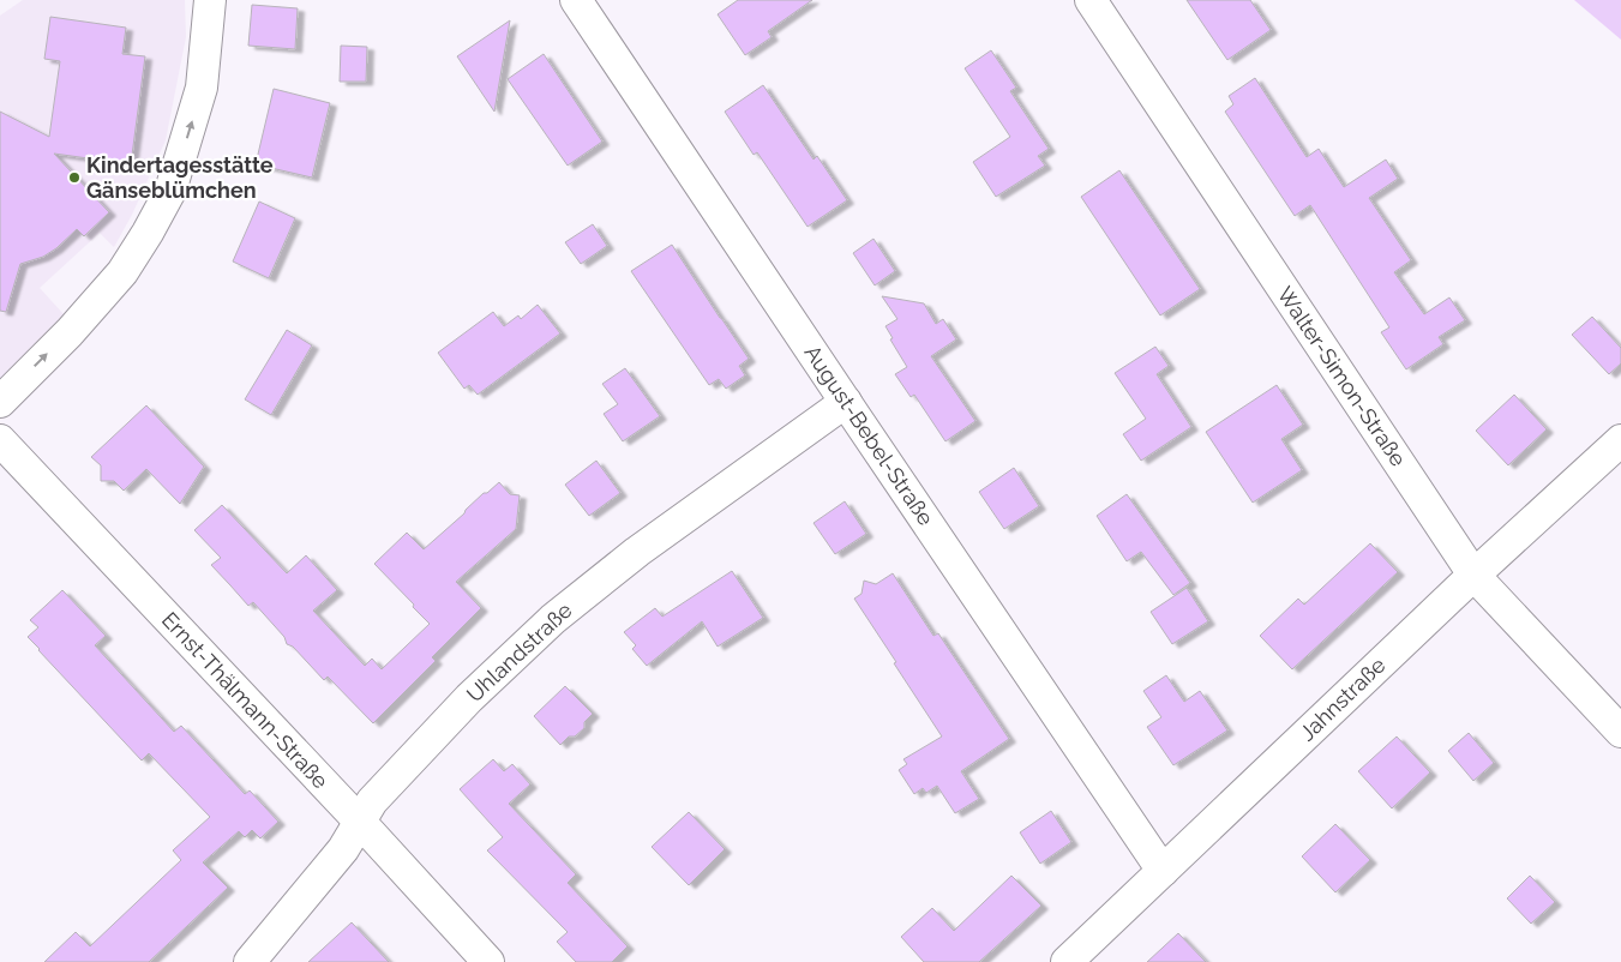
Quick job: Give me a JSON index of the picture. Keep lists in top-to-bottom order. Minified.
{"streets":{"street":["Walter-Simon-Straße","August-Bebel-Straße","Uhlandstraße","Jahnstraße","Ernst-Thälmann-Straße"]},"crossings":[["Walter-Simon-Straße","Jahnstraße"],["August-Bebel-Straße","Uhlandstraße"],["August-Bebel-Straße","Jahnstraße"],["Uhlandstraße","Ernst-Thälmann-Straße"]],"places":["Kindertagesstätte Gänseblümchen"]}
